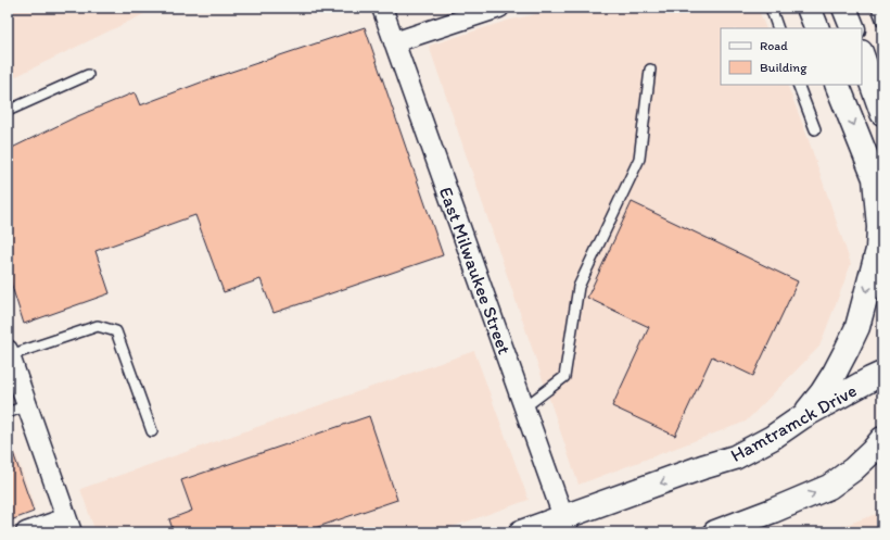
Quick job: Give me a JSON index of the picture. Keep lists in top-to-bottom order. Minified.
{"streets":{"main road":["Hamtramck Drive"],"street":["East Milwaukee Street"]},"crossings":[["East Milwaukee Street","Hamtramck Drive"]],"legend":["Road","Building"]}
